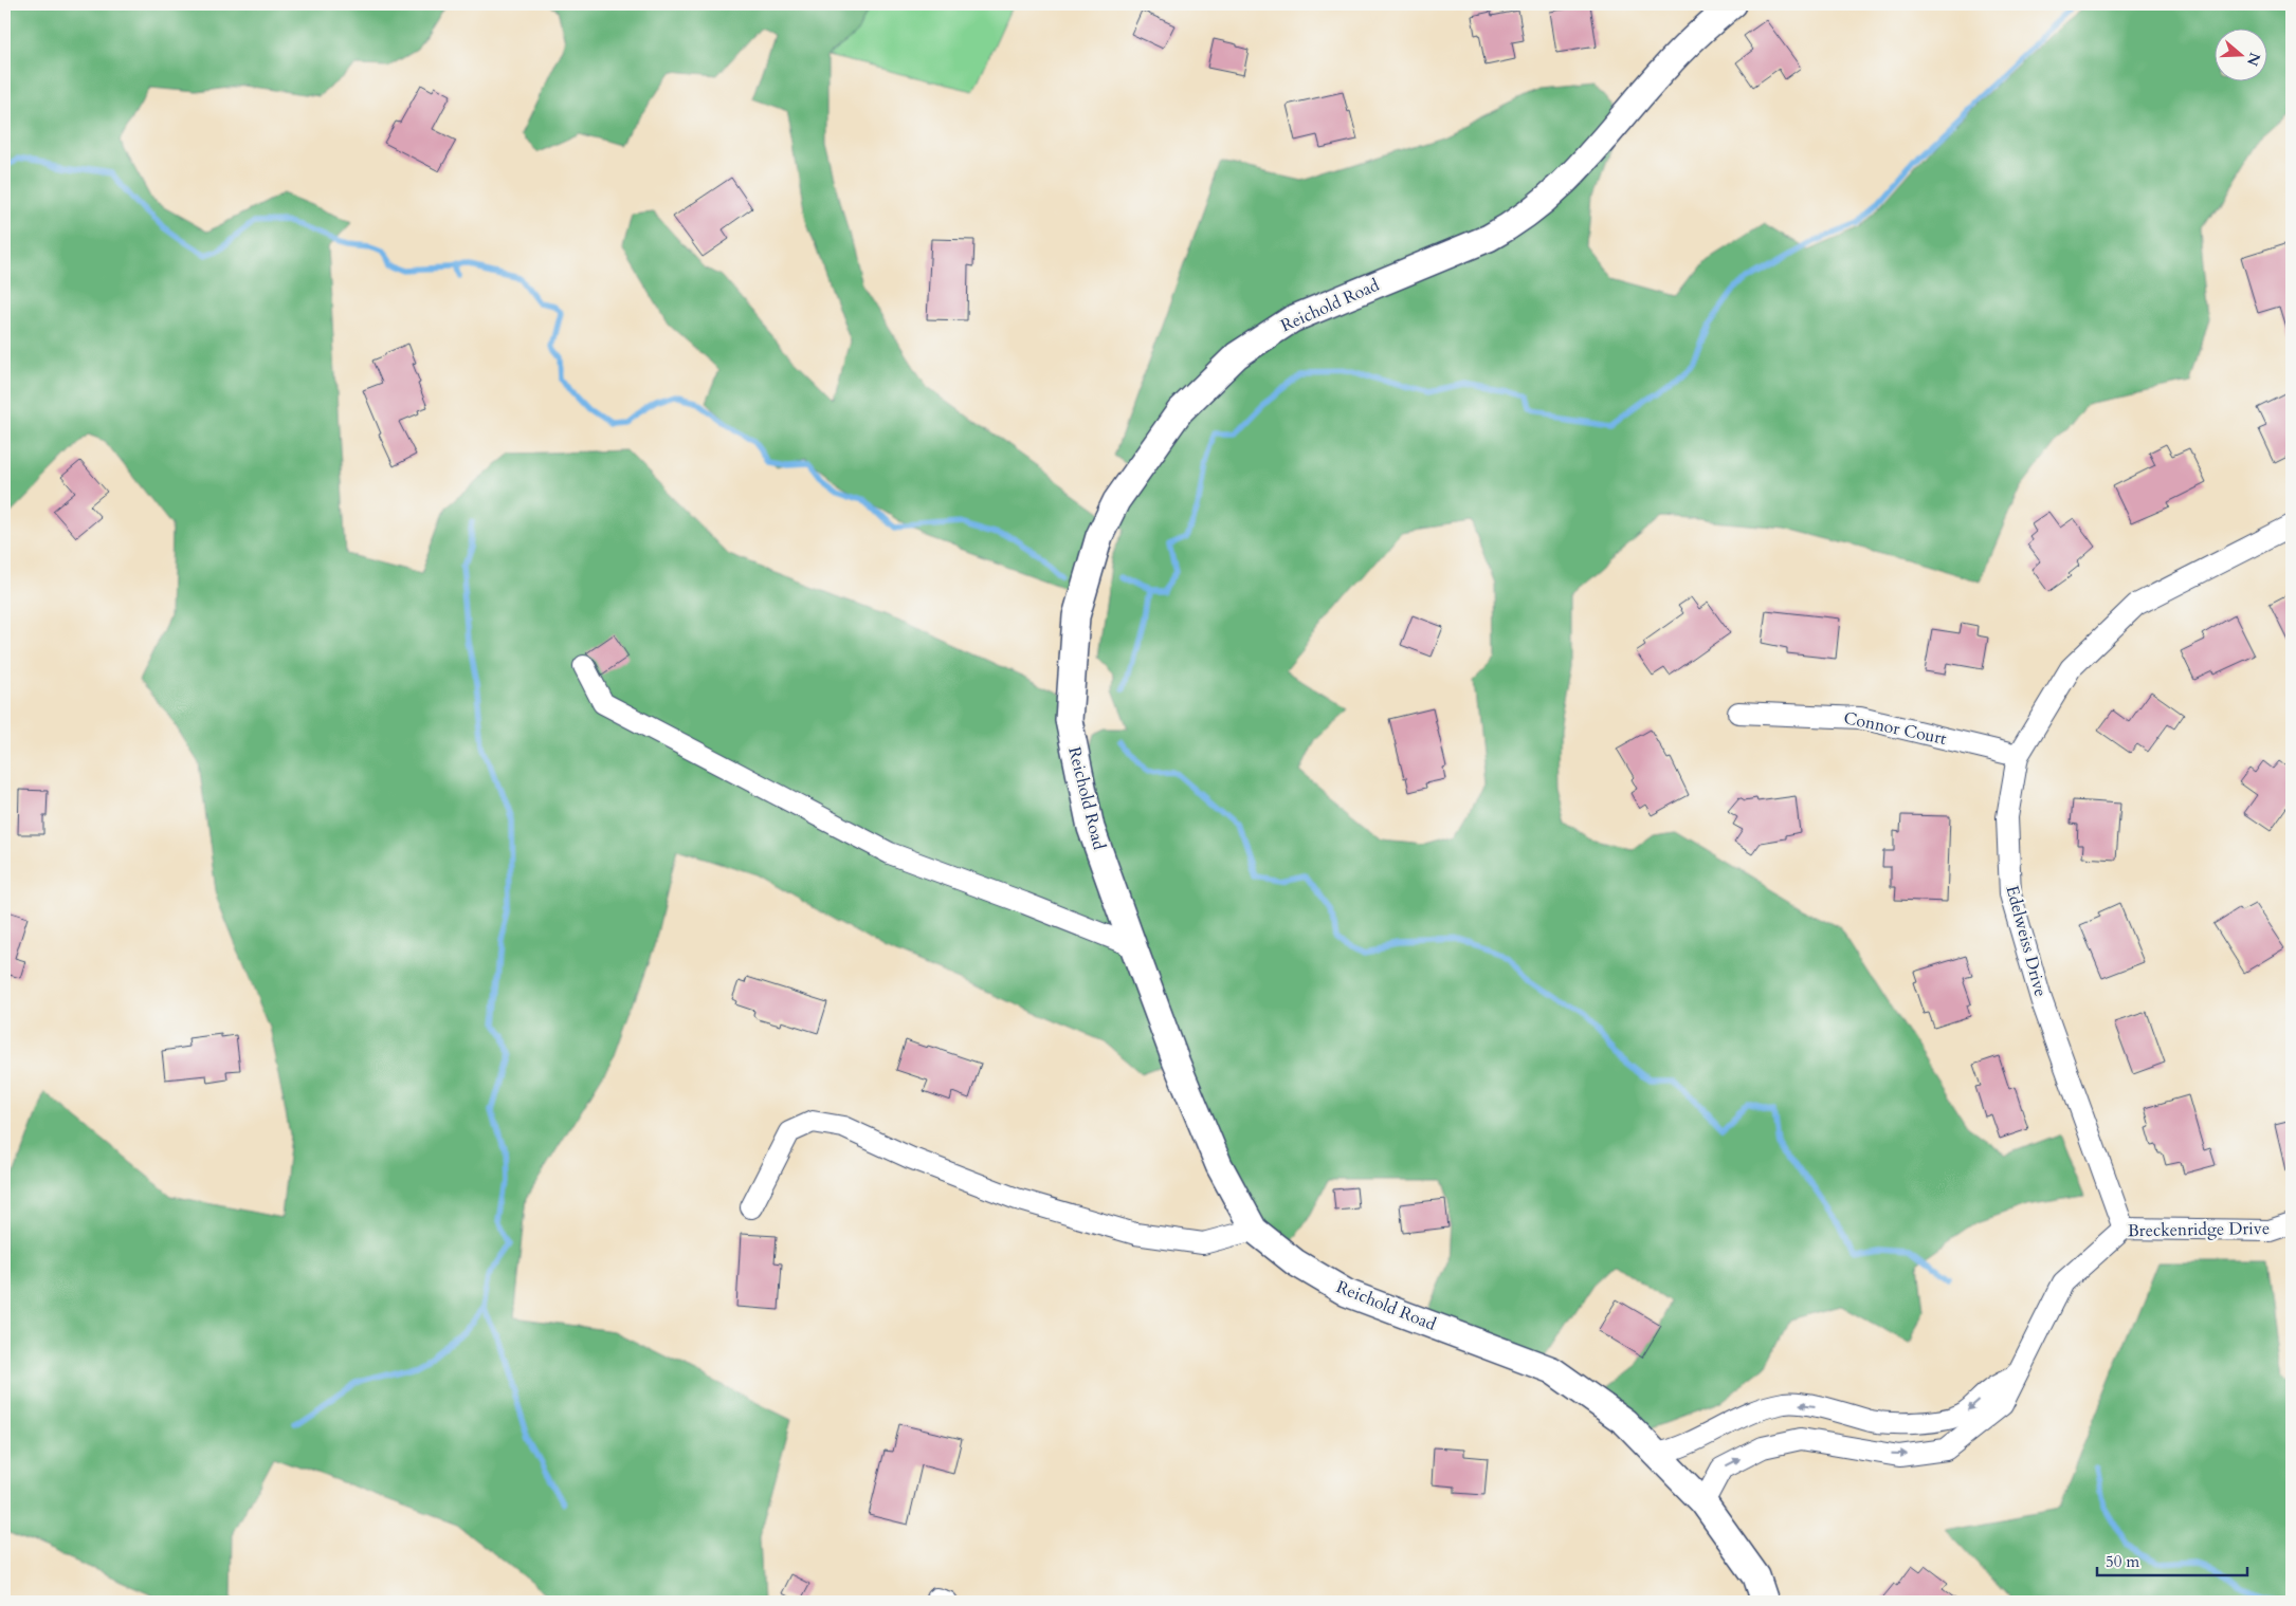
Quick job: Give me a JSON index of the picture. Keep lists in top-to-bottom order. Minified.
{"streets":{"street":["Reichold Road","Connor Court","Edelweiss Drive","Breckenridge Drive"]},"crossings":[["Reichold Road","Breckenridge Drive"],["Connor Court","Edelweiss Drive"],["Edelweiss Drive","Breckenridge Drive"]],"scale_bar":"50 m","north":"right"}
